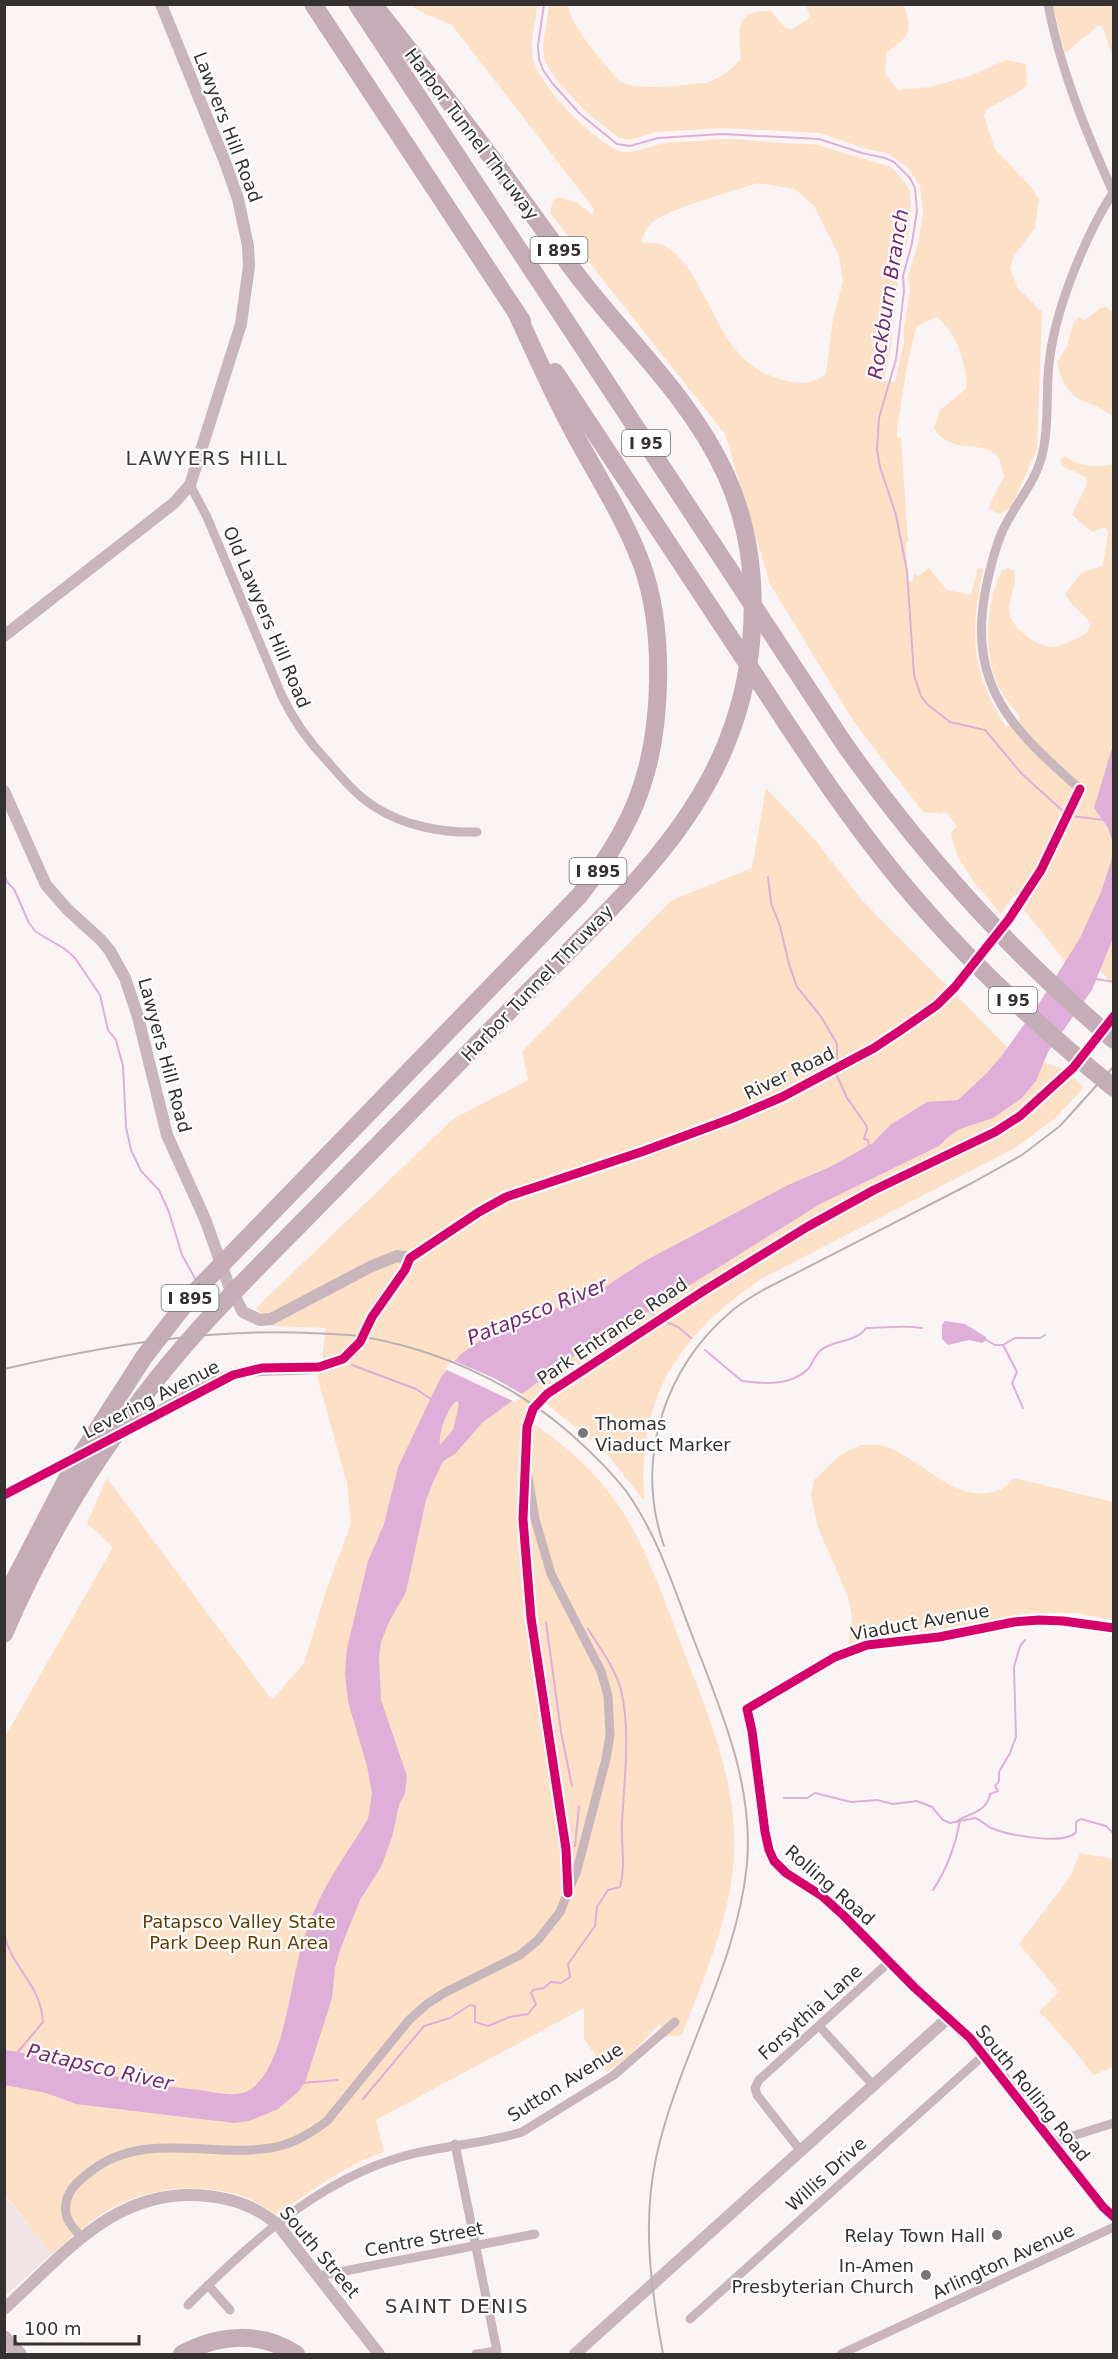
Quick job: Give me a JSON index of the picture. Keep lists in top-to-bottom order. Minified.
{"streets":{"highway":["Harbor Tunnel Thruway","I 895","I 95"],"street":["Lawyers Hill Road","Old Lawyers Hill Road","River Road","Park Entrance Road","Levering Avenue","Viaduct Avenue","Rolling Road","Forsythia Lane","Sutton Avenue","South Rolling Road","Willis Drive","Centre Street","South Street","Arlington Avenue"]},"crossings":[["Lawyers Hill Road","Old Lawyers Hill Road"],["Lawyers Hill Road","River Road"],["Lawyers Hill Road","Levering Avenue"],["Harbor Tunnel Thruway","I 95"],["River Road","Levering Avenue"],["Park Entrance Road","South Street"],["Viaduct Avenue","Rolling Road"],["Rolling Road","Forsythia Lane"],["Rolling Road","South Rolling Road"],["Sutton Avenue","South Street"],["South Rolling Road","Willis Drive"],["Centre Street","South Street"]],"districts":["LAWYERS HILL","SAINT DENIS"],"water":["Rockburn Branch","Patapsco River"],"parks":["Patapsco Valley State Park Deep Run Area"],"places":["Thomas Viaduct Marker","Relay Town Hall","In-Amen Presbyterian Church"],"scale_bar":"100 m"}
